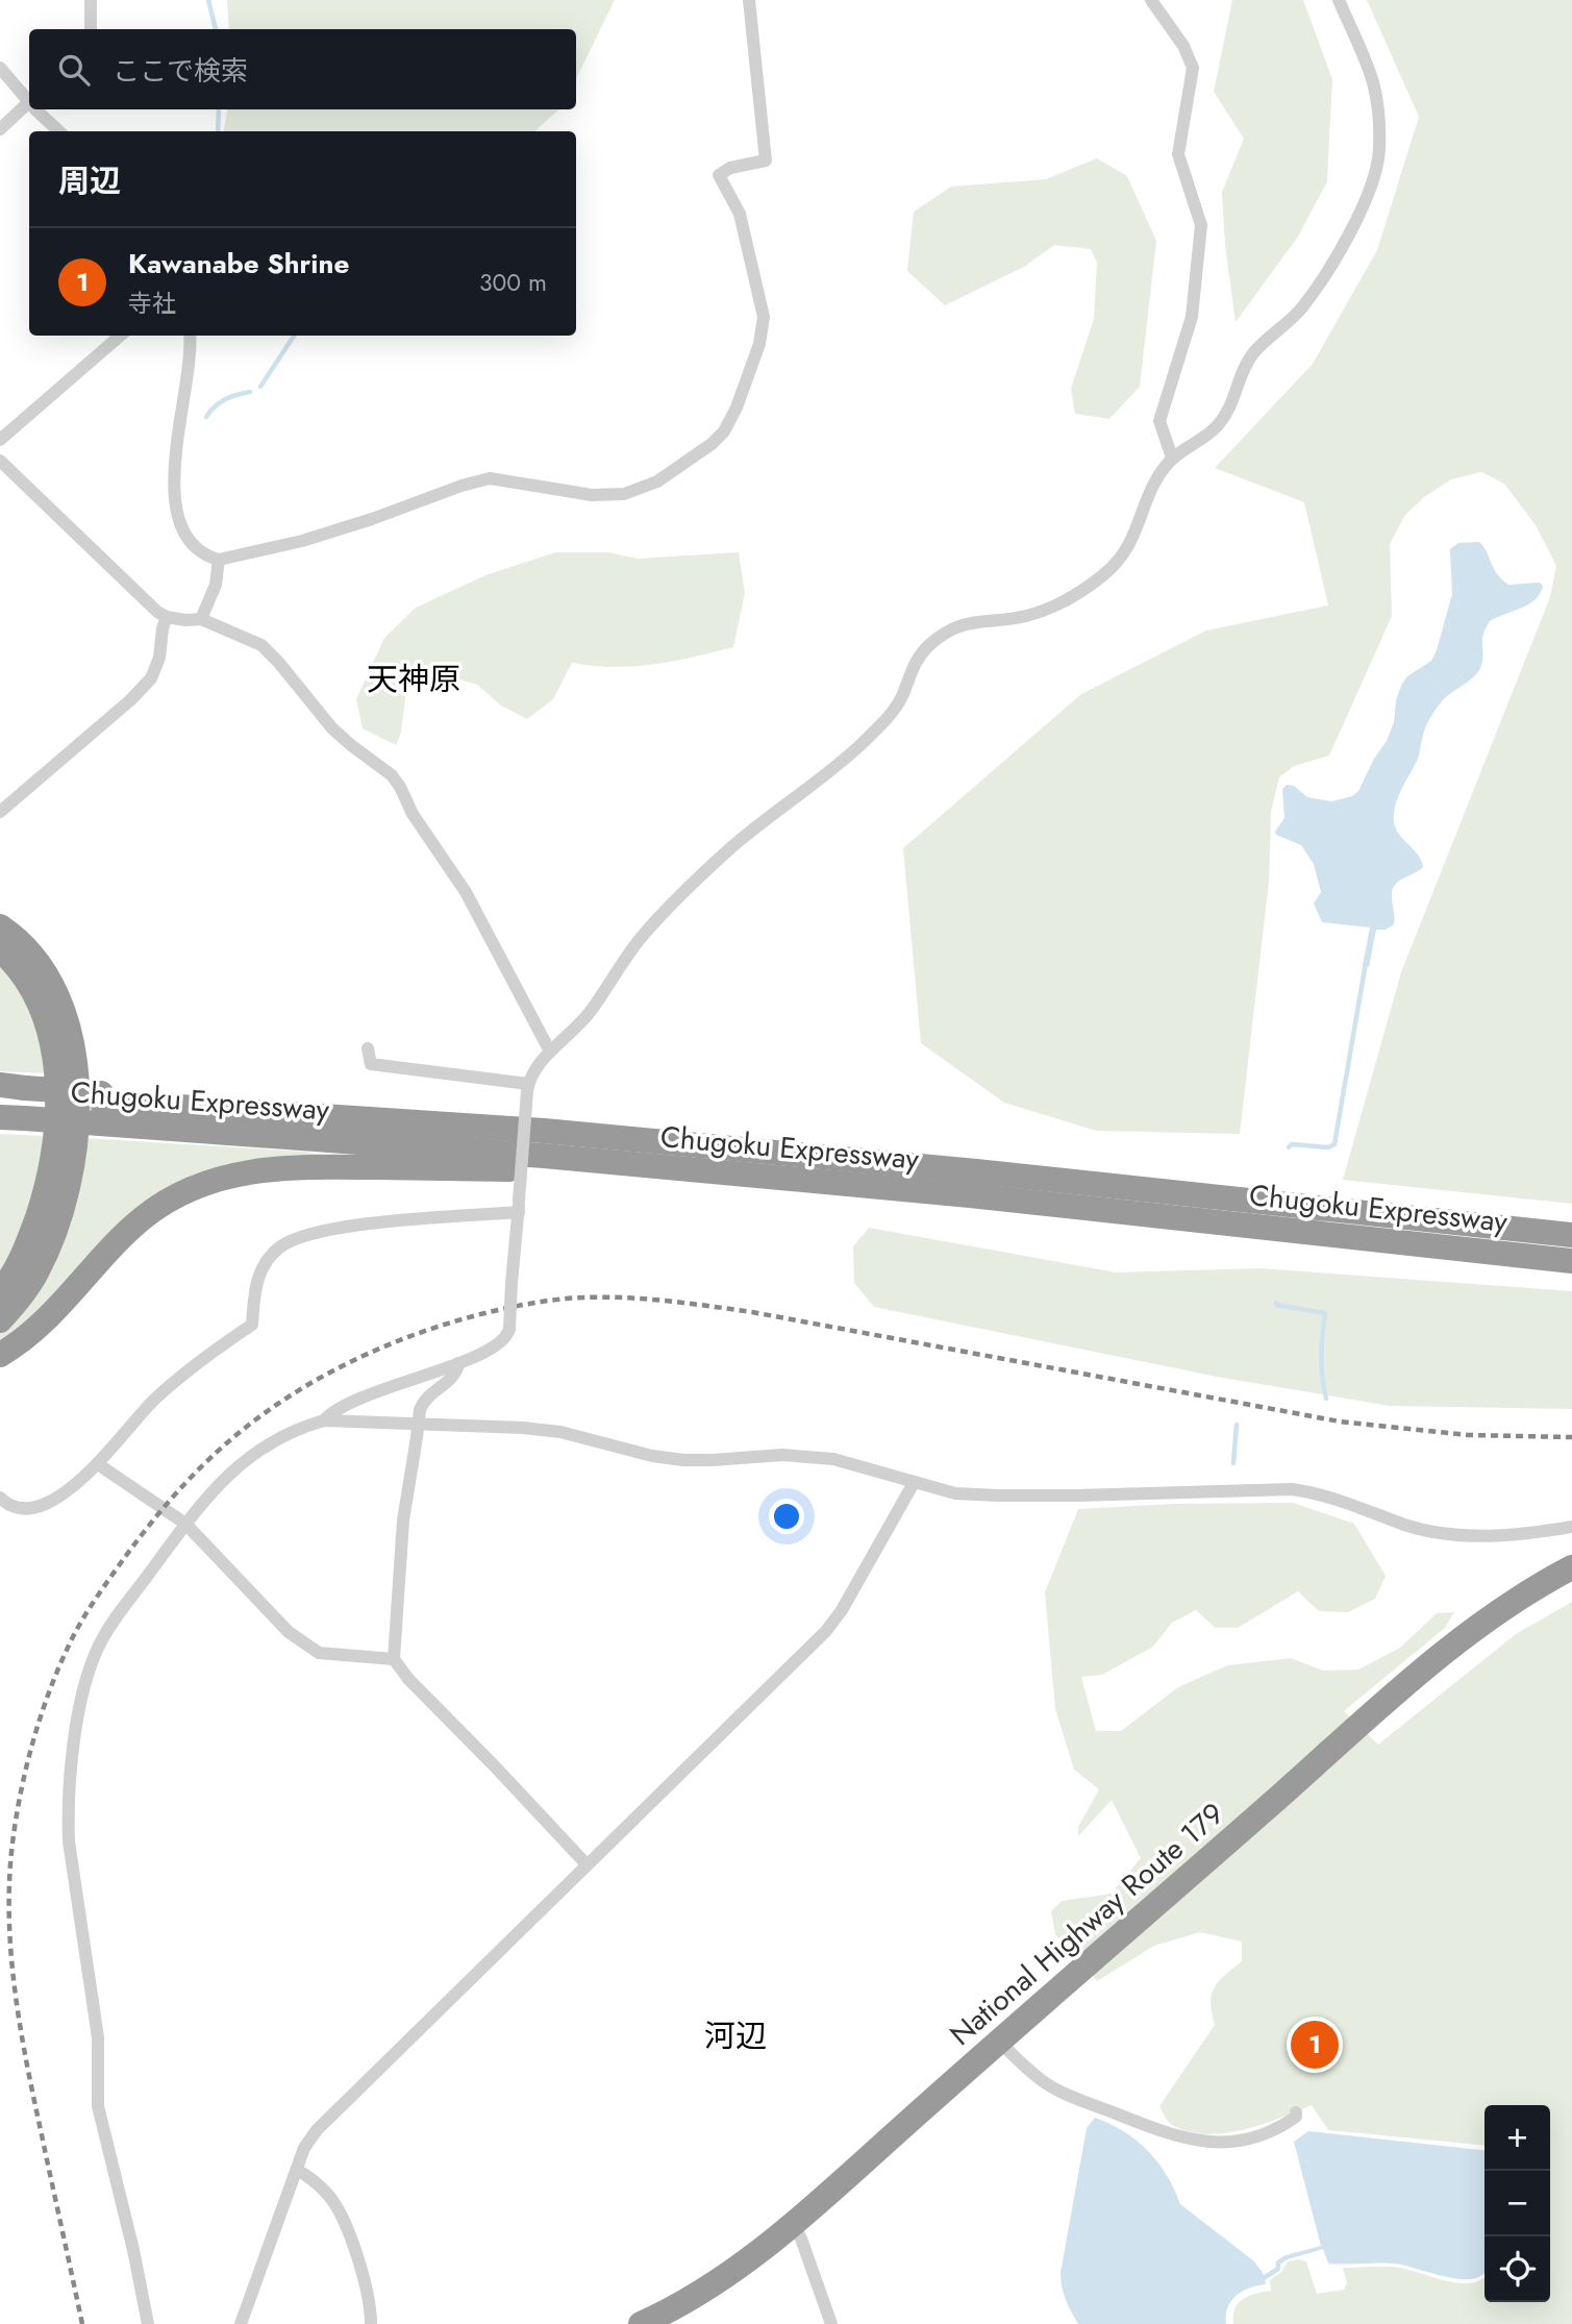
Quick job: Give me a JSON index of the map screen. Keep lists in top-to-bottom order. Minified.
{"streets":{"highway":["Chugoku Expressway","National Highway Route 179"]},"districts":["天神原","河辺"],"page":{"search":"ここで検索","heading":"周辺","list":[{"mark":"1","name":"Kawanabe Shrine","note":"寺社","value":"300 m"}],"pins":"1","map_buttons":["+","−"]}}
